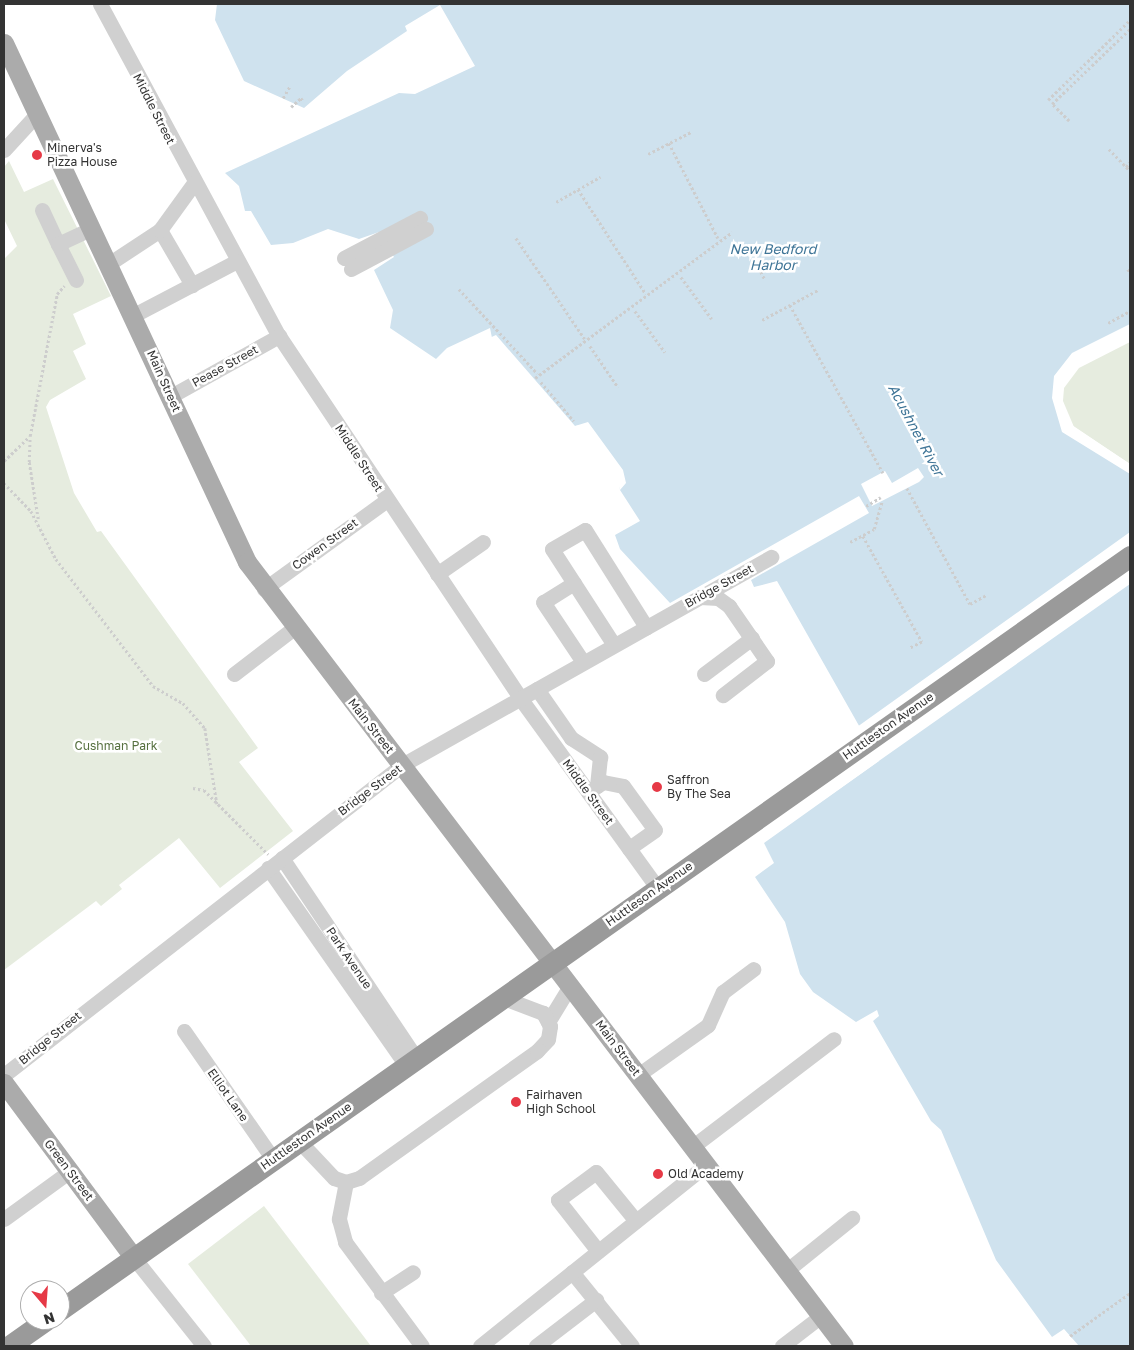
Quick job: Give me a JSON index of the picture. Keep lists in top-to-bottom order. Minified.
{"streets":{"highway":["Huttleston Avenue","Huttleson Avenue"],"main road":["Main Street","Green Street"],"street":["Middle Street","Pease Street","Cowen Street","Bridge Street","Park Avenue","Elliot Lane"]},"crossings":[["Middle Street","Pease Street"],["Middle Street","Cowen Street"],["Middle Street","Bridge Street"],["Middle Street","Huttleson Avenue"],["Pease Street","Main Street"],["Main Street","Cowen Street"],["Main Street","Bridge Street"],["Main Street","Huttleston Avenue"],["Main Street","Huttleson Avenue"],["Bridge Street","Park Avenue"],["Huttleston Avenue","Huttleson Avenue"],["Huttleston Avenue","Park Avenue"],["Huttleston Avenue","Elliot Lane"],["Huttleston Avenue","Green Street"]],"water":["New Bedford Harbor","Acushnet River"],"parks":["Cushman Park"],"places":["Minerva's Pizza House","Saffron By The Sea","Fairhaven High School","Old Academy"],"north":"bottom"}
